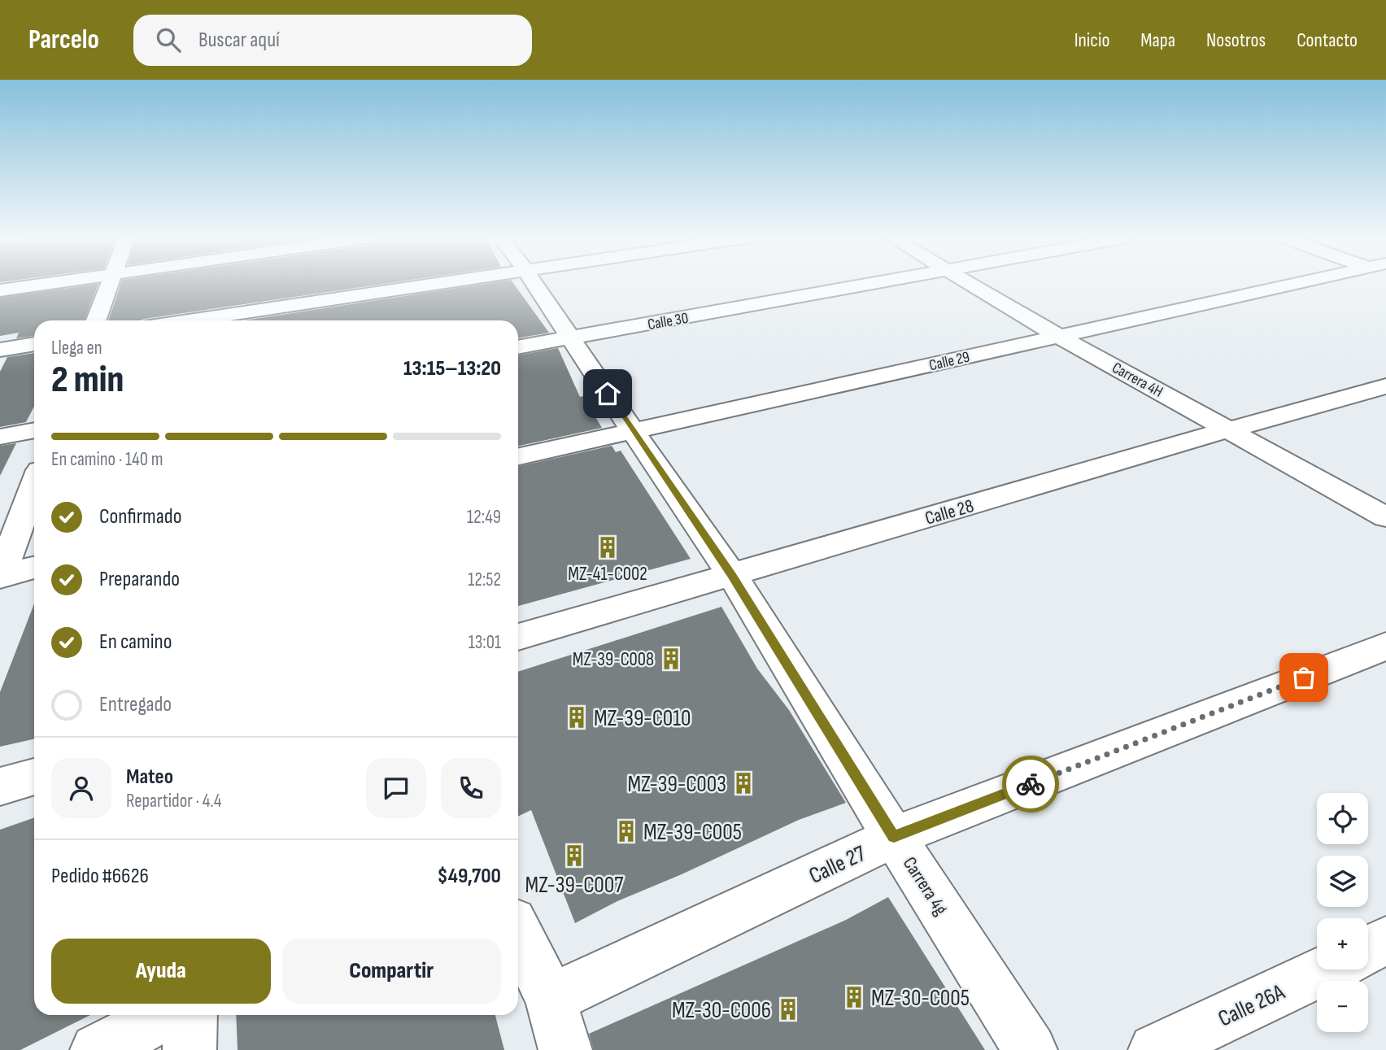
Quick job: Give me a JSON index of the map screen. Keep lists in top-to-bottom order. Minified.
{"streets":{"street":["Calle 30","Calle 29","Carrera 4H","Calle 28","Calle 27","Carrera 4g","Calle 26A"]},"crossings":[["Calle 30","Carrera 4g"],["Calle 29","Carrera 4H"],["Calle 29","Carrera 4g"],["Carrera 4H","Calle 28"],["Calle 28","Carrera 4g"],["Calle 27","Carrera 4g"]],"places":{"building":["MZ-41-C002","MZ-39-C008","MZ-39-C010","MZ-39-C003","MZ-39-C005","MZ-39-C007","MZ-30-C005","MZ-30-C006"]},"page":{"header":"Parcelo","search":"Buscar aquí","nav":["Inicio","Mapa","Nosotros","Contacto"],"heading":["2 min","Llega en","13:15–13:20"],"panel":["Mateo","Repartidor · 4.4","Pedido #6626","$49,700"],"bar":"En camino · 140 m","list":[["Confirmado","12:49"],["Preparando","12:52"],["En camino","13:01"],"Entregado"],"map_buttons":["+","−"],"buttons":["Ayuda","Compartir"]}}
